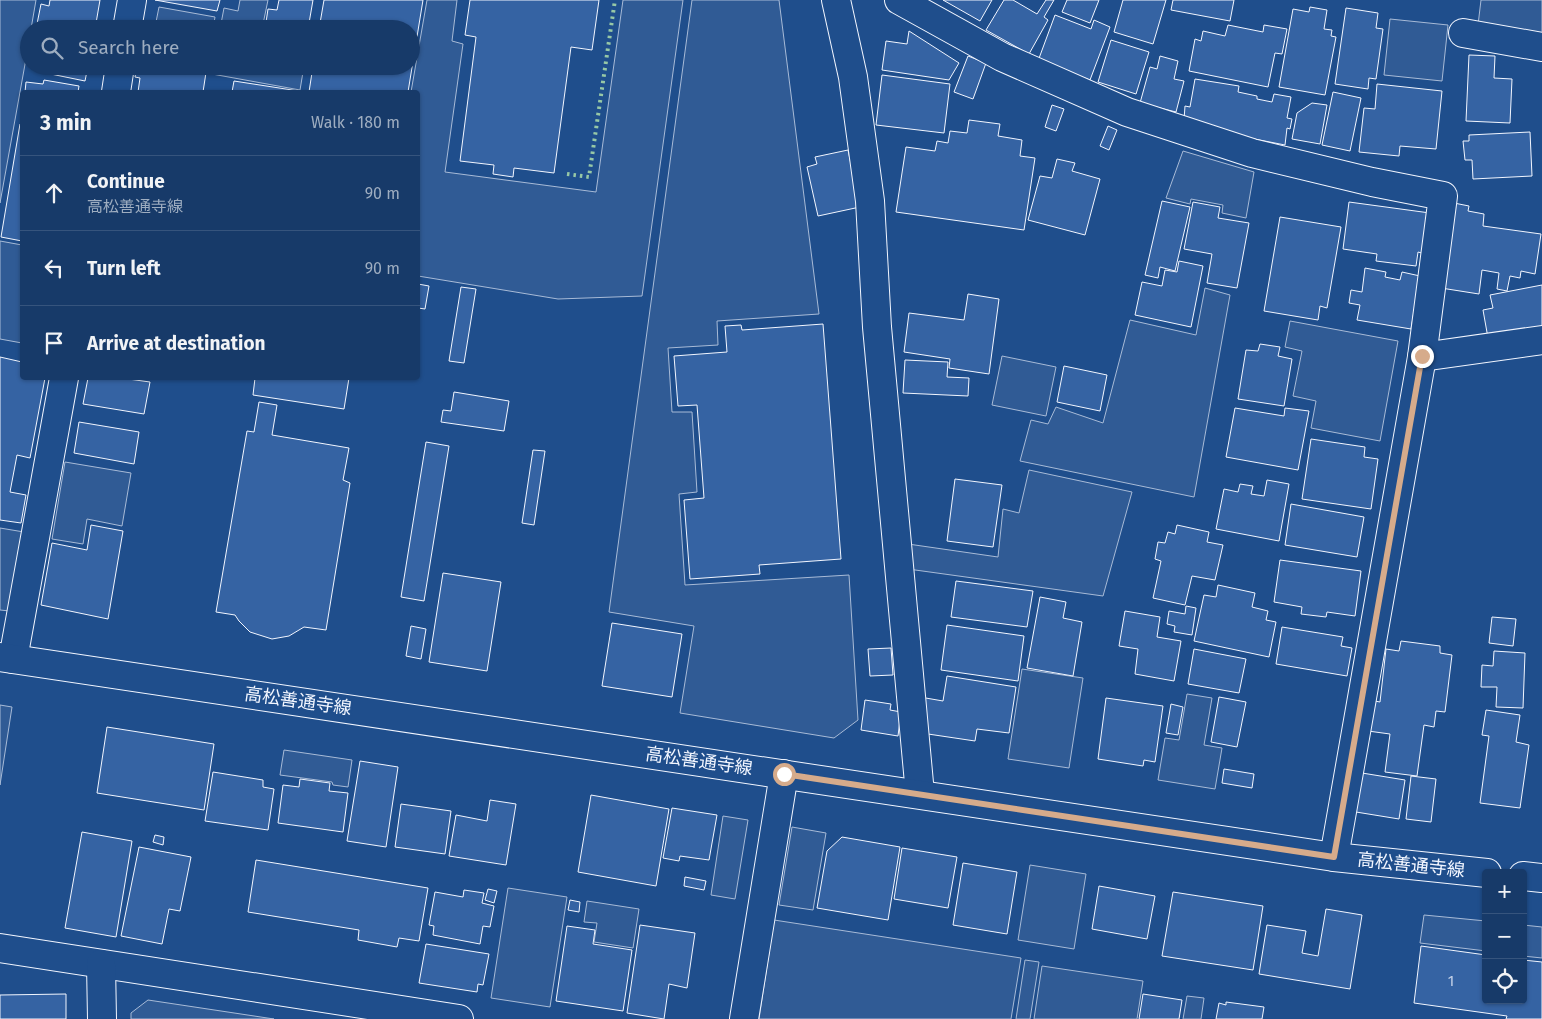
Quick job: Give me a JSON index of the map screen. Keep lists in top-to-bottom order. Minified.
{"streets":{"main road":["高松善通寺線"]},"house_numbers":["1"],"page":{"search":"Search here","heading":["3 min","Walk · 180 m"],"list":[["Continue","高松善通寺線","90 m"],["Turn left","90 m"],"Arrive at destination"],"map_buttons":["+","−"]}}
